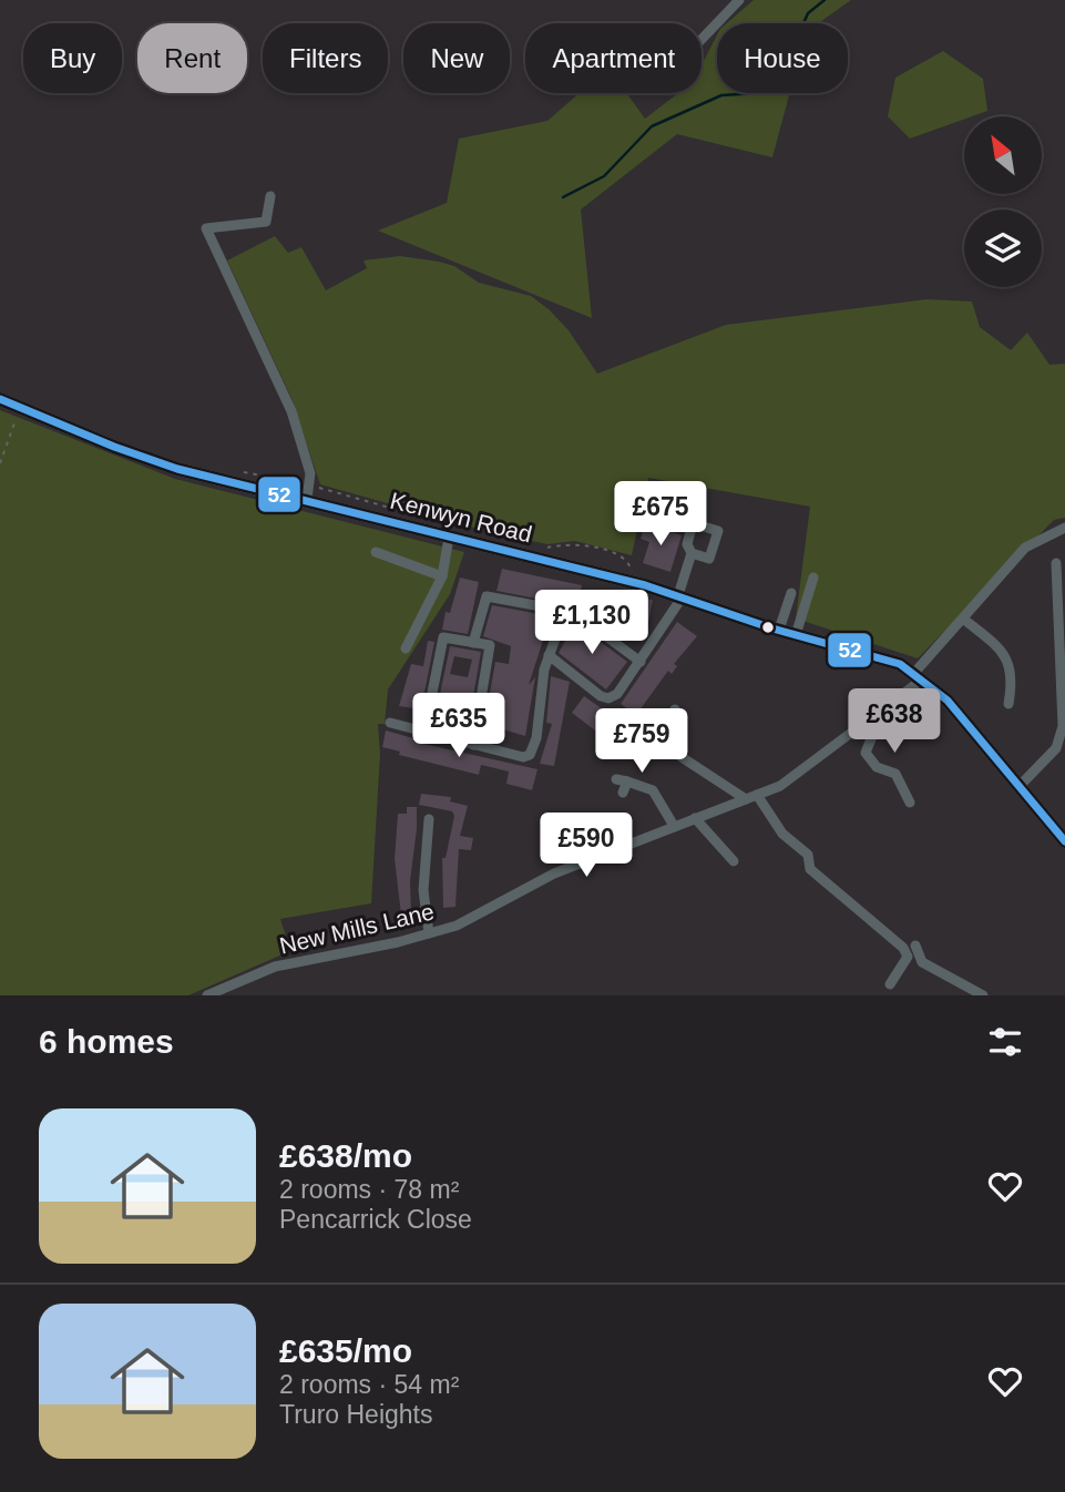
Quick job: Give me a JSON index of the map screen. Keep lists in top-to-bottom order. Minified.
{"streets":{"main road":["Kenwyn Road"],"street":["New Mills Lane"]},"crossings":[["Kenwyn Road","New Mills Lane"]],"lines":["transit line 52"],"north":"top left","page":{"chip":["Buy","Rent","Filters","New","Apartment","House"],"price":["£675","£1,130","£638","£635","£759","£590"],"heading":"6 homes","list":[{"name":"£638/mo","note":"2 rooms · 78 m² · Pencarrick Close"},{"name":"£635/mo","note":"2 rooms · 54 m² · Truro Heights"}]}}
